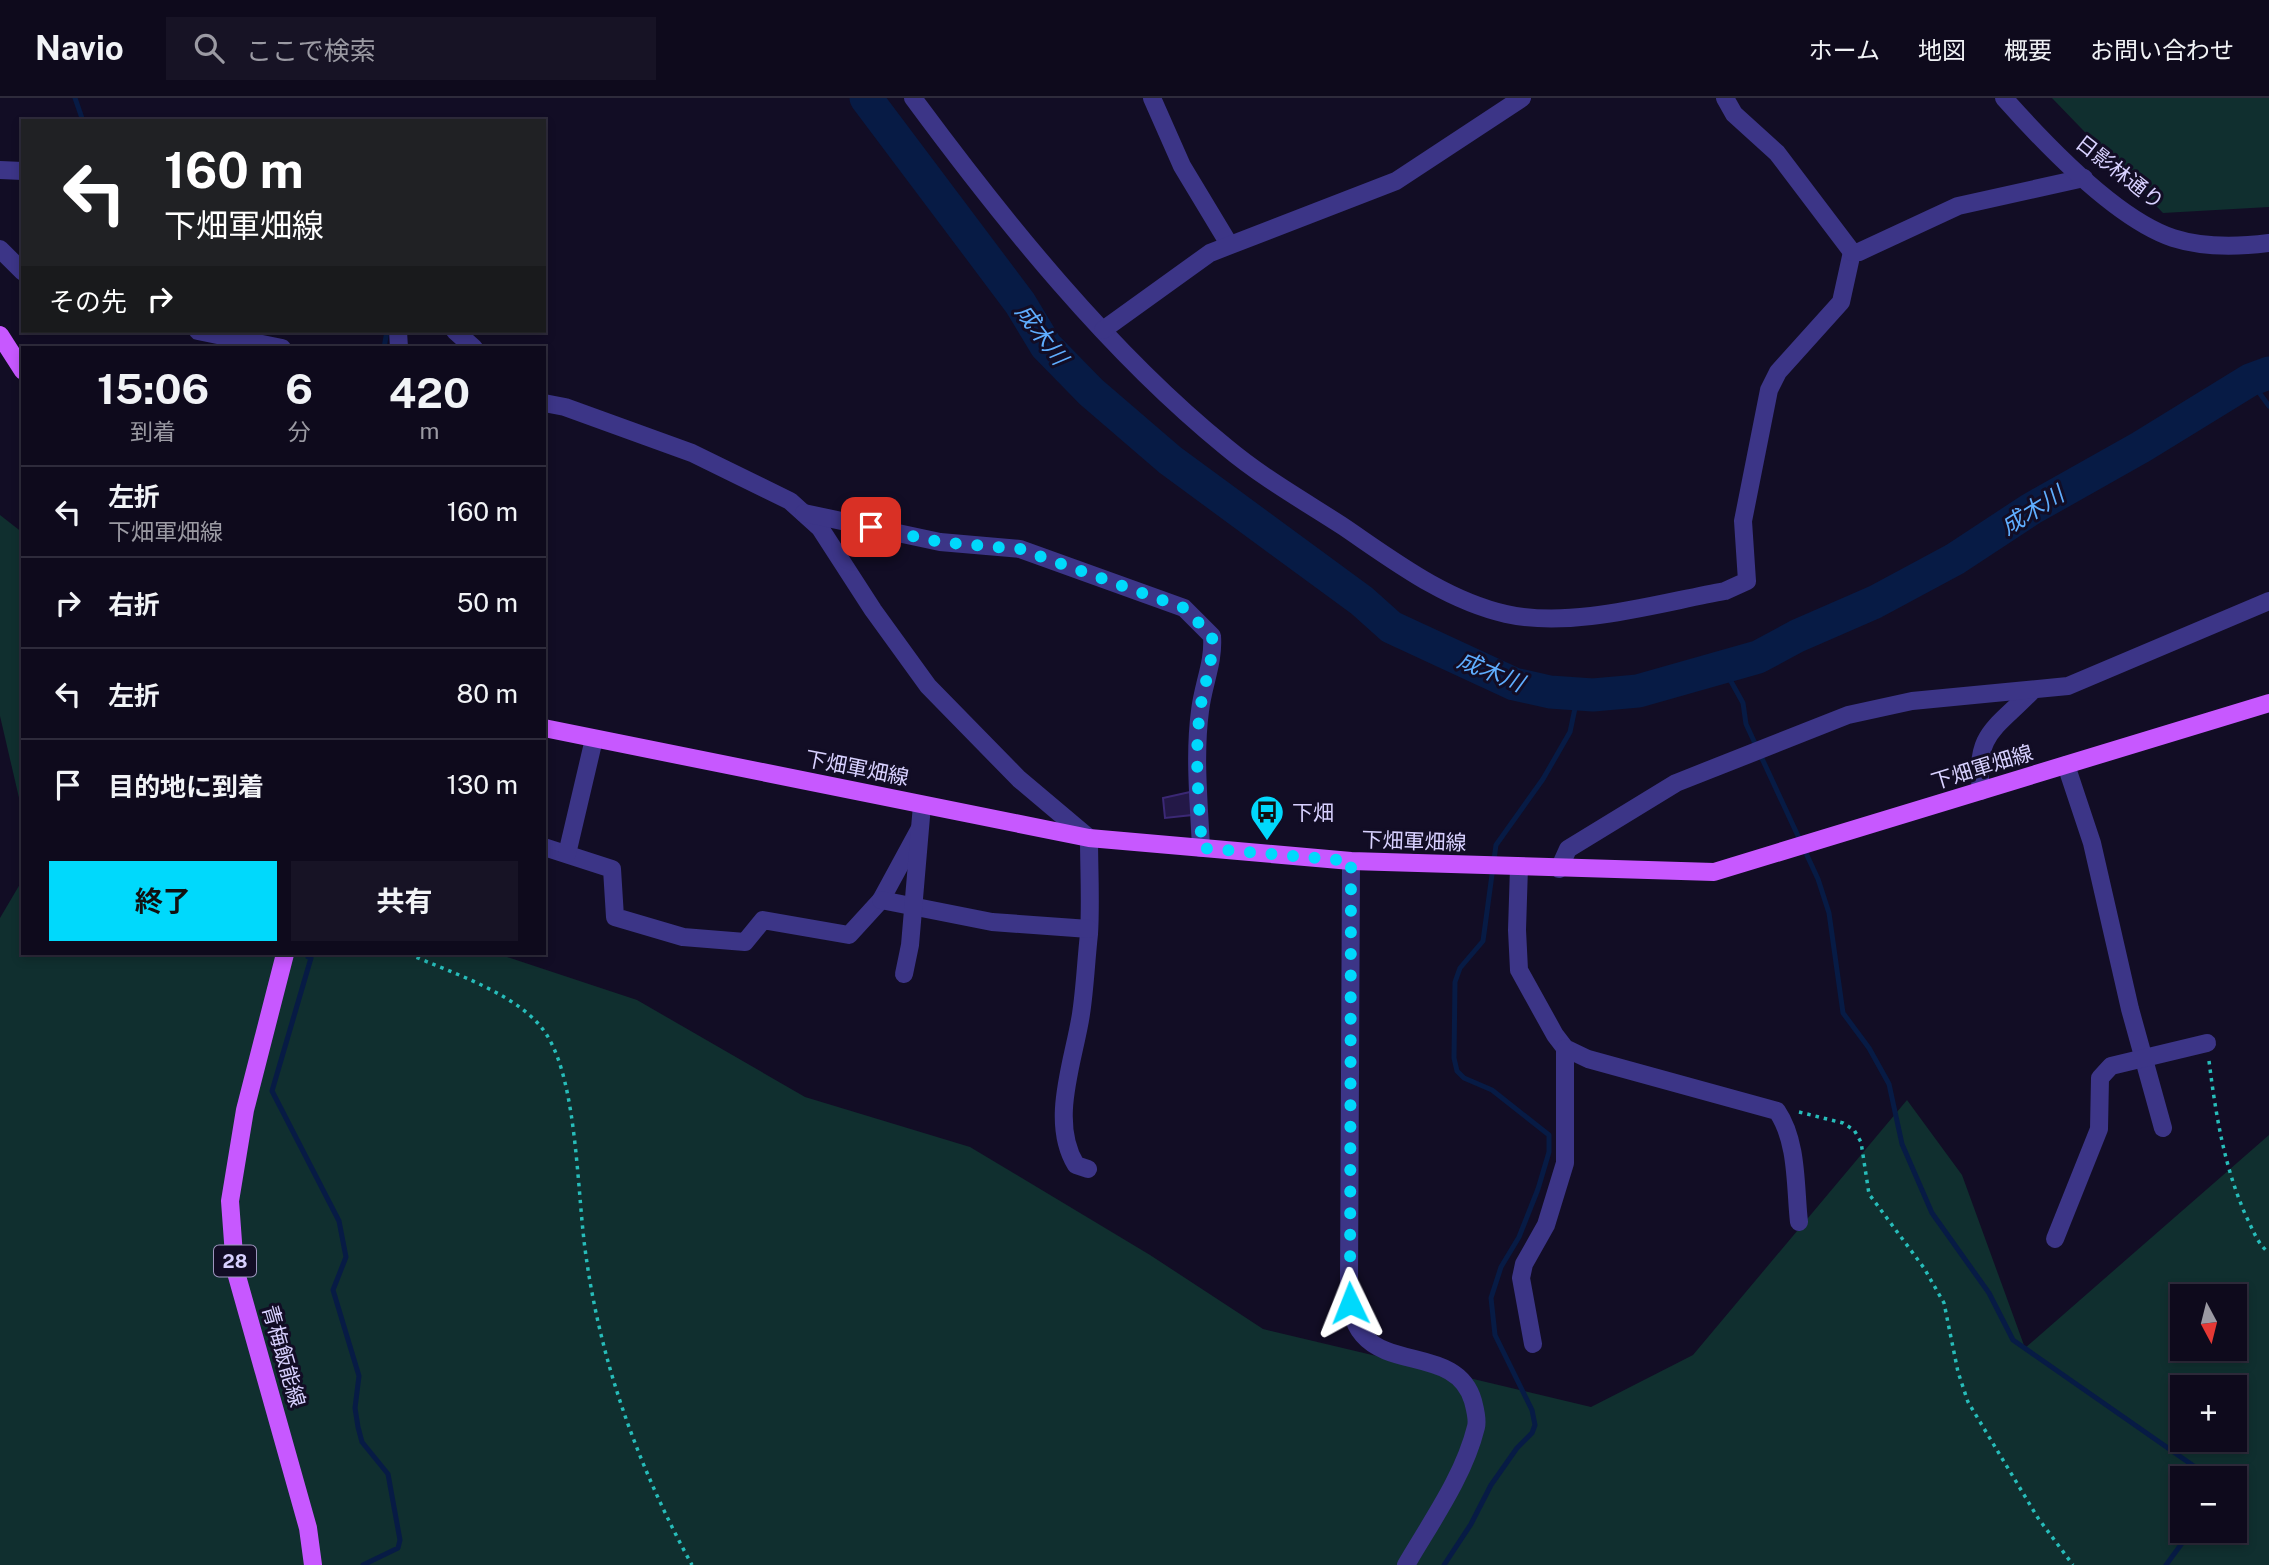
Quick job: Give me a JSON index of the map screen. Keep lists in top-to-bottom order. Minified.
{"streets":{"main road":["下畑軍畑線","28","青梅飯能線"],"street":["日影林通り"]},"water":["成木川"],"places":{"bus stop":["下畑"]},"north":"bottom","page":{"header":"Navio","search":"ここで検索","nav":["ホーム","地図","概要","お問い合わせ"],"turn":["160 m","下畑軍畑線"],"then":"その先","eta":["15:06","到着","6","分","420","m"],"list":[{"name":"左折","note":"下畑軍畑線","value":"160 m"},{"name":"右折","value":"50 m"},{"name":"左折","value":"80 m"},{"name":"目的地に到着","value":"130 m"}],"buttons":["終了","共有"],"map_buttons":["+","−"]}}
